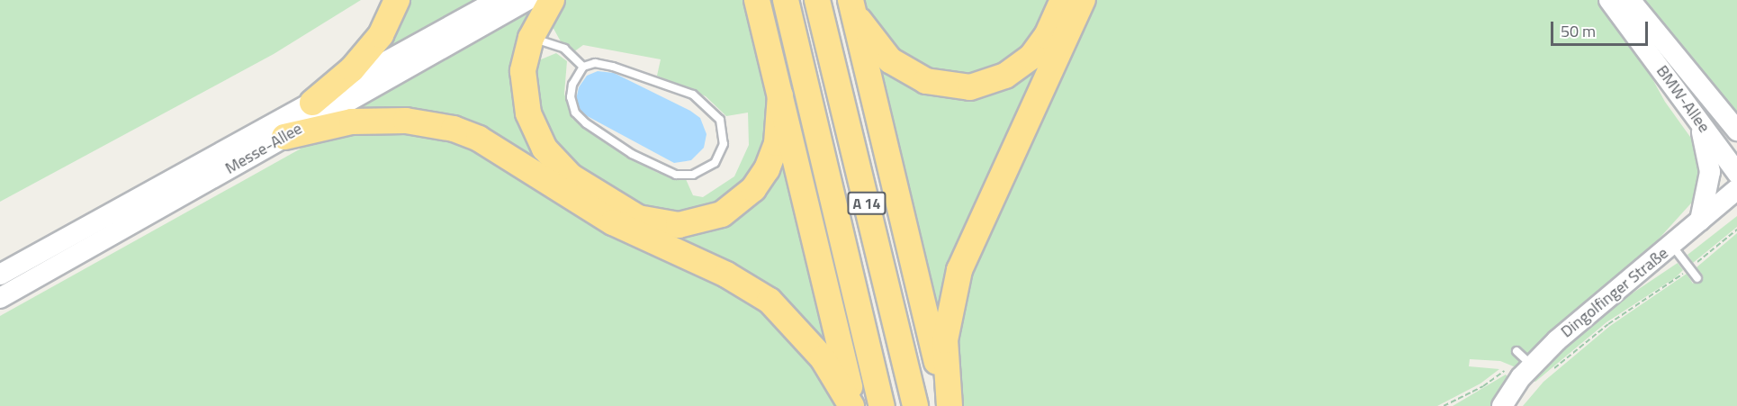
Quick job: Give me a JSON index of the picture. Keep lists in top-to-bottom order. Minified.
{"streets":{"highway":["A 14"],"main road":["BMW-Allee","Messe-Allee","Dingolfinger Straße"]},"scale_bar":"50 m"}
